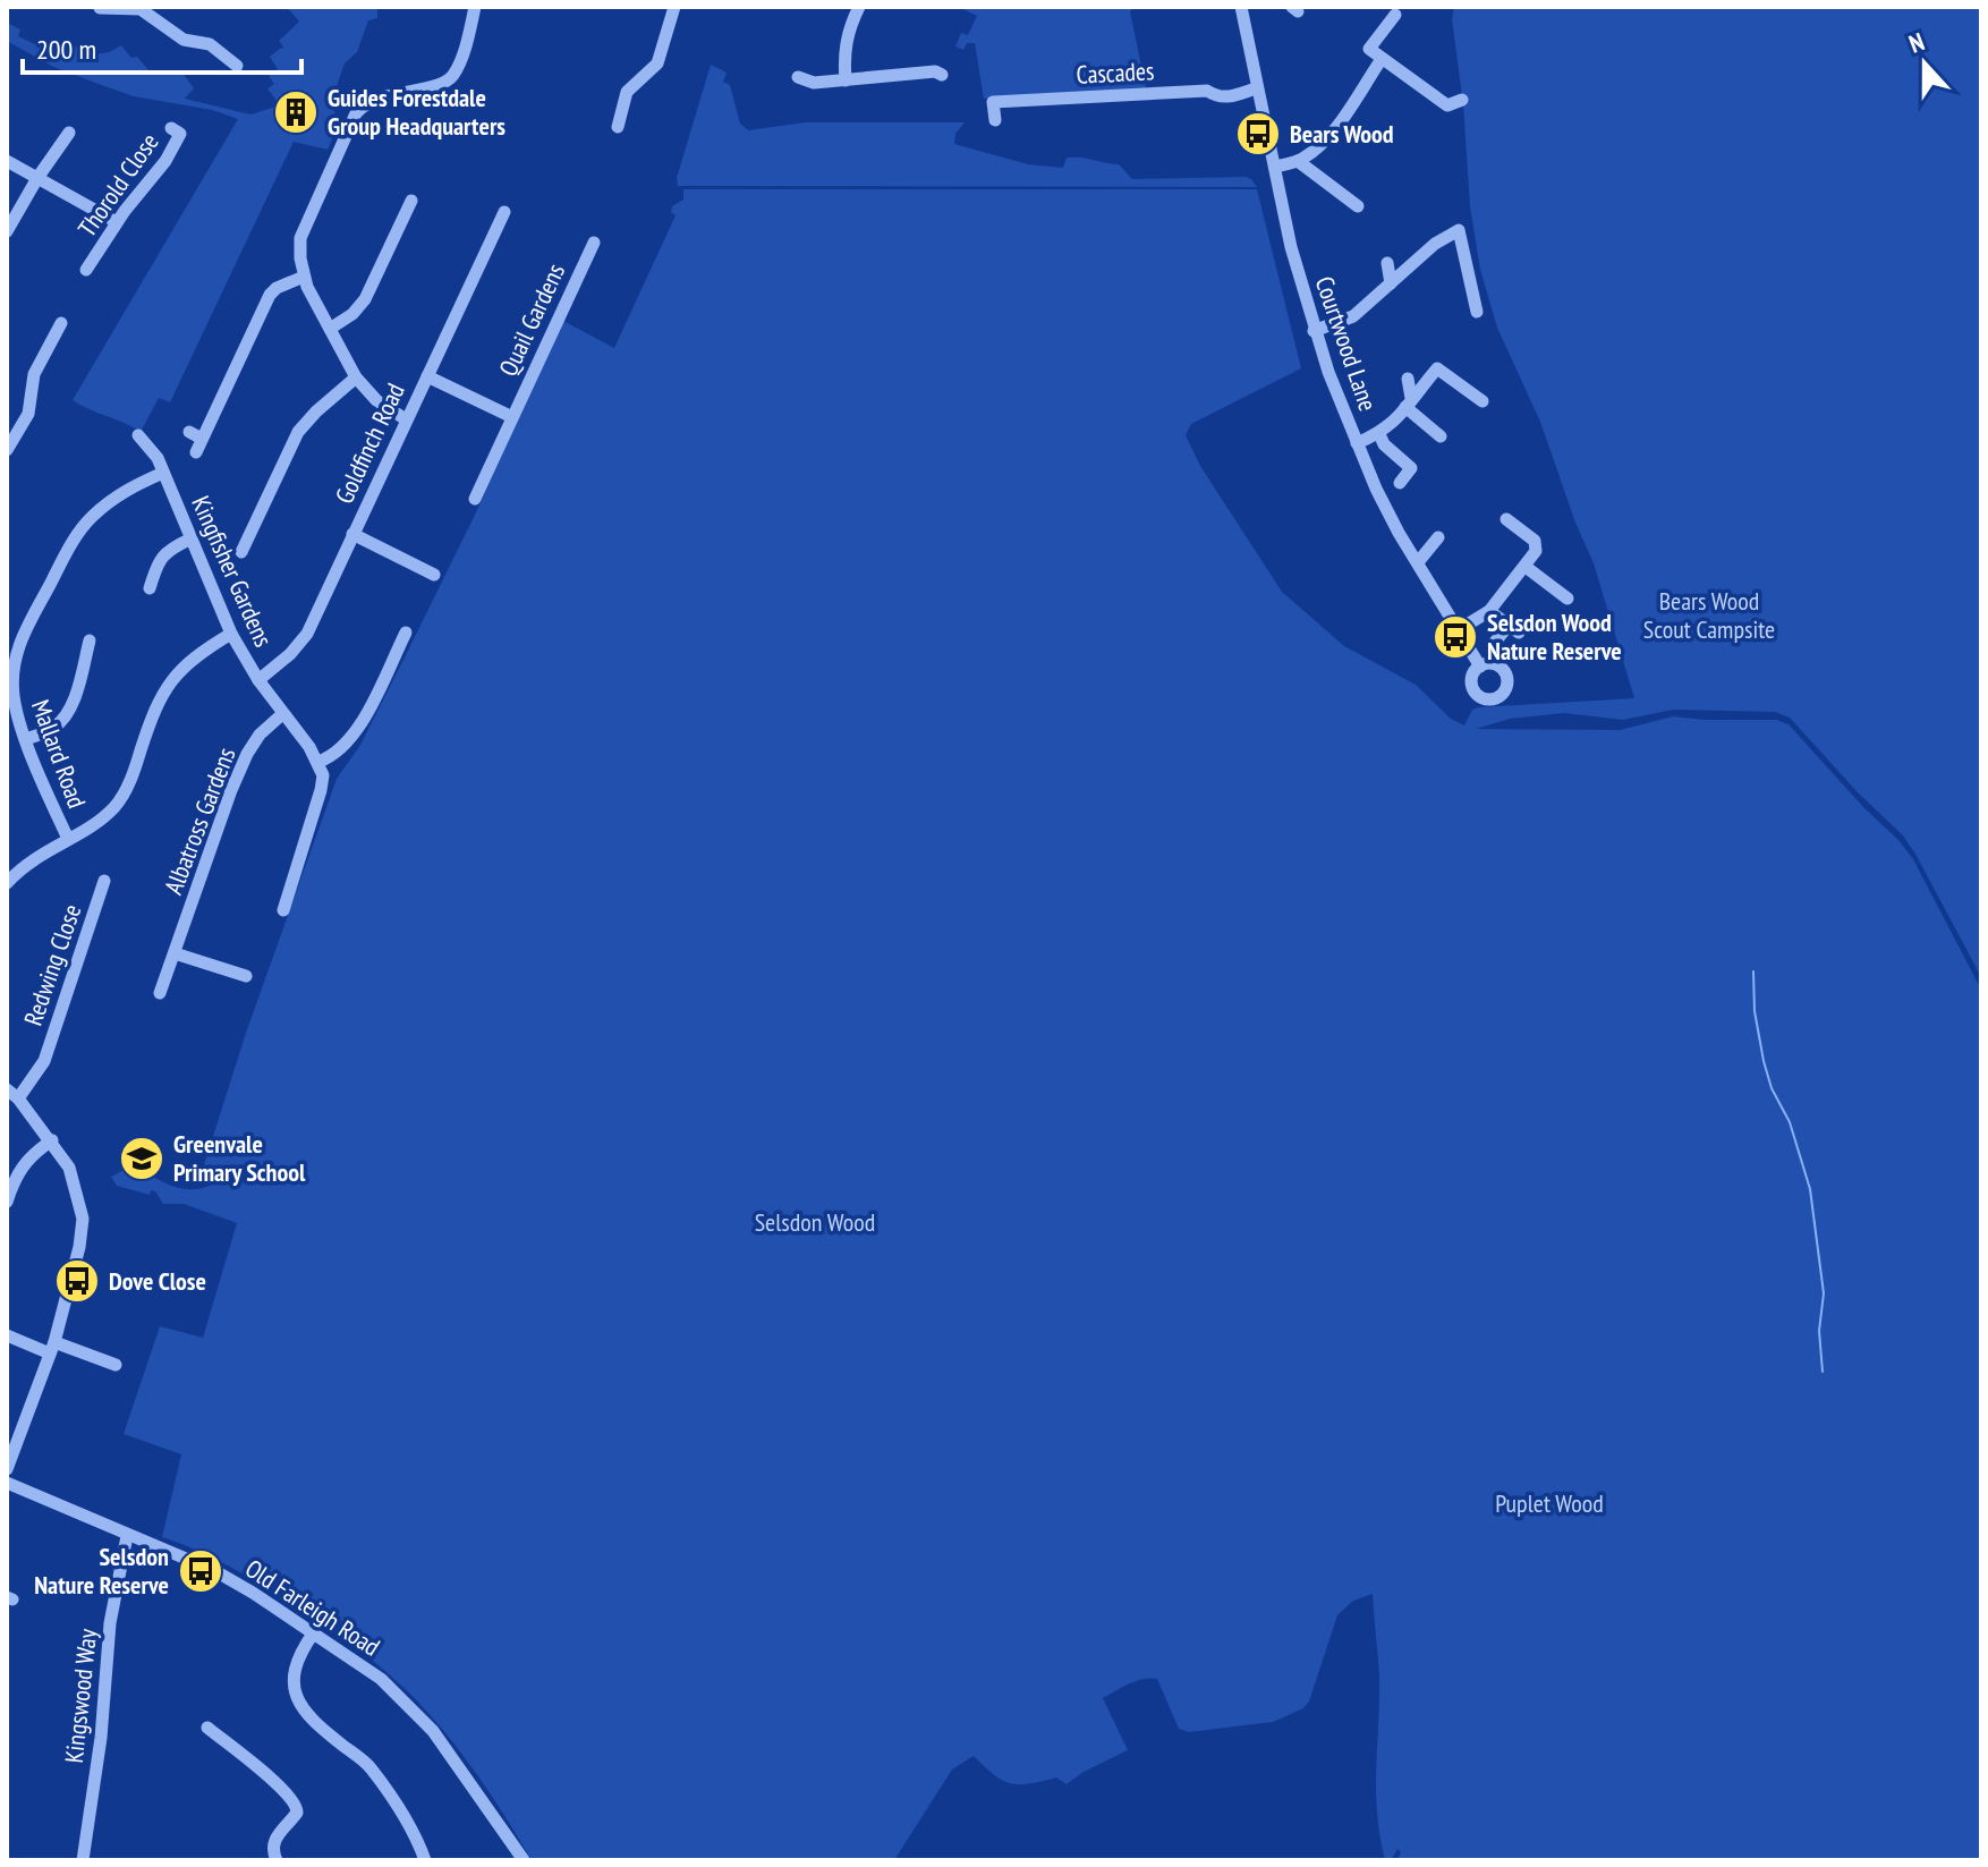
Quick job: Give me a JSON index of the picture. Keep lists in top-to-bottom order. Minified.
{"streets":{"street":["Cascades","Thorold Close","Quail Gardens","Courtwood Lane","Goldfinch Road","Kingfisher Gardens","Mallard Road","Albatross Gardens","Redwing Close","Old Farleigh Road","Kingswood Way"]},"crossings":[["Cascades","Courtwood Lane"],["Quail Gardens","Goldfinch Road"],["Goldfinch Road","Kingfisher Gardens"],["Kingfisher Gardens","Mallard Road"],["Kingfisher Gardens","Albatross Gardens"],["Old Farleigh Road","Kingswood Way"]],"parks":["Bears Wood Scout Campsite","Selsdon Wood","Puplet Wood"],"places":{"building":["Guides Forestdale Group Headquarters"],"bus stop":["Bears Wood","Selsdon Wood Nature Reserve","Dove Close","Selsdon Nature Reserve"],"school or university":["Greenvale Primary School"]},"scale_bar":"200 m","north":"top"}
